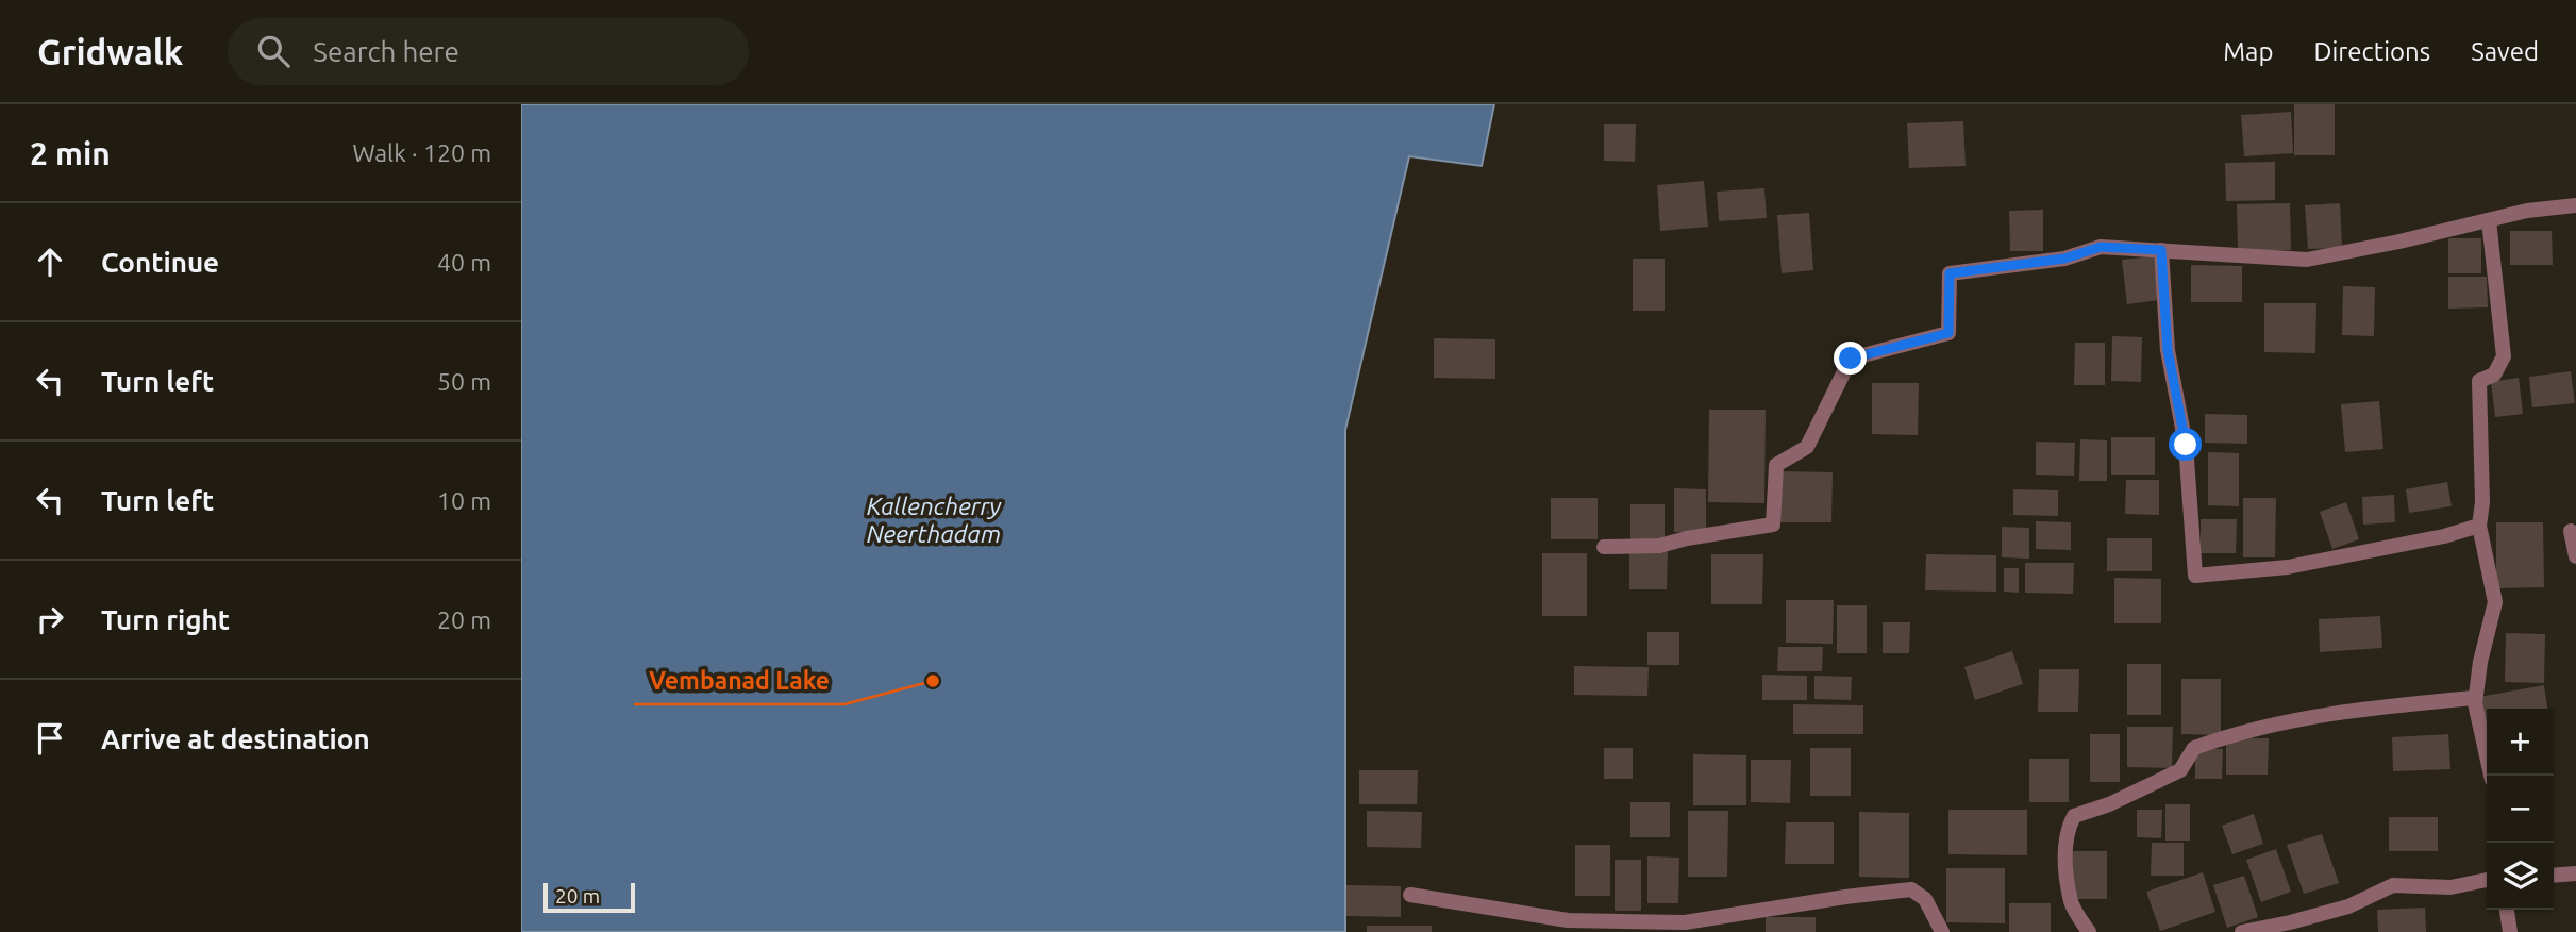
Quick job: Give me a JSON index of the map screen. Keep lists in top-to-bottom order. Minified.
{"water":["Kallencherry Neerthadam"],"places":["Vembanad Lake"],"scale_bar":"20 m","page":{"header":"Gridwalk","search":"Search here","nav":["Map","Directions","Saved"],"heading":["2 min","Walk · 120 m"],"list":[["Continue","40 m"],["Turn left","50 m"],["Turn left","10 m"],["Turn right","20 m"],"Arrive at destination"],"map_buttons":["+","−"],"scale":"20 m"}}
